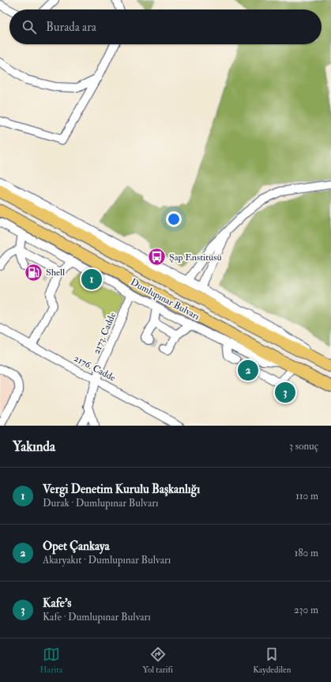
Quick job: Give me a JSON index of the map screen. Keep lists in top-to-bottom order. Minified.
{"streets":{"highway":["Dumlupınar Bulvarı"],"street":["2173. Cadde","2176. Cadde"]},"crossings":[["2173. Cadde","2176. Cadde"]],"places":{"bus stop":["Şap Enstitüsü"],"fuel station":["Shell"]},"page":{"search":"Burada ara","pins":["1","2","3"],"heading":["Yakında","3 sonuç"],"list":[{"mark":"1","name":"Vergi Denetim Kurulu Başkanlığı","note":"Durak · Dumlupınar Bulvarı","value":"110 m"},{"mark":"2","name":"Opet Çankaya","note":"Akaryakıt · Dumlupınar Bulvarı","value":"180 m"},{"mark":"3","name":"Kafe's","note":"Kafe · Dumlupınar Bulvarı","value":"230 m"}],"nav":["Harita","Yol tarifi","Kaydedilen"]}}
